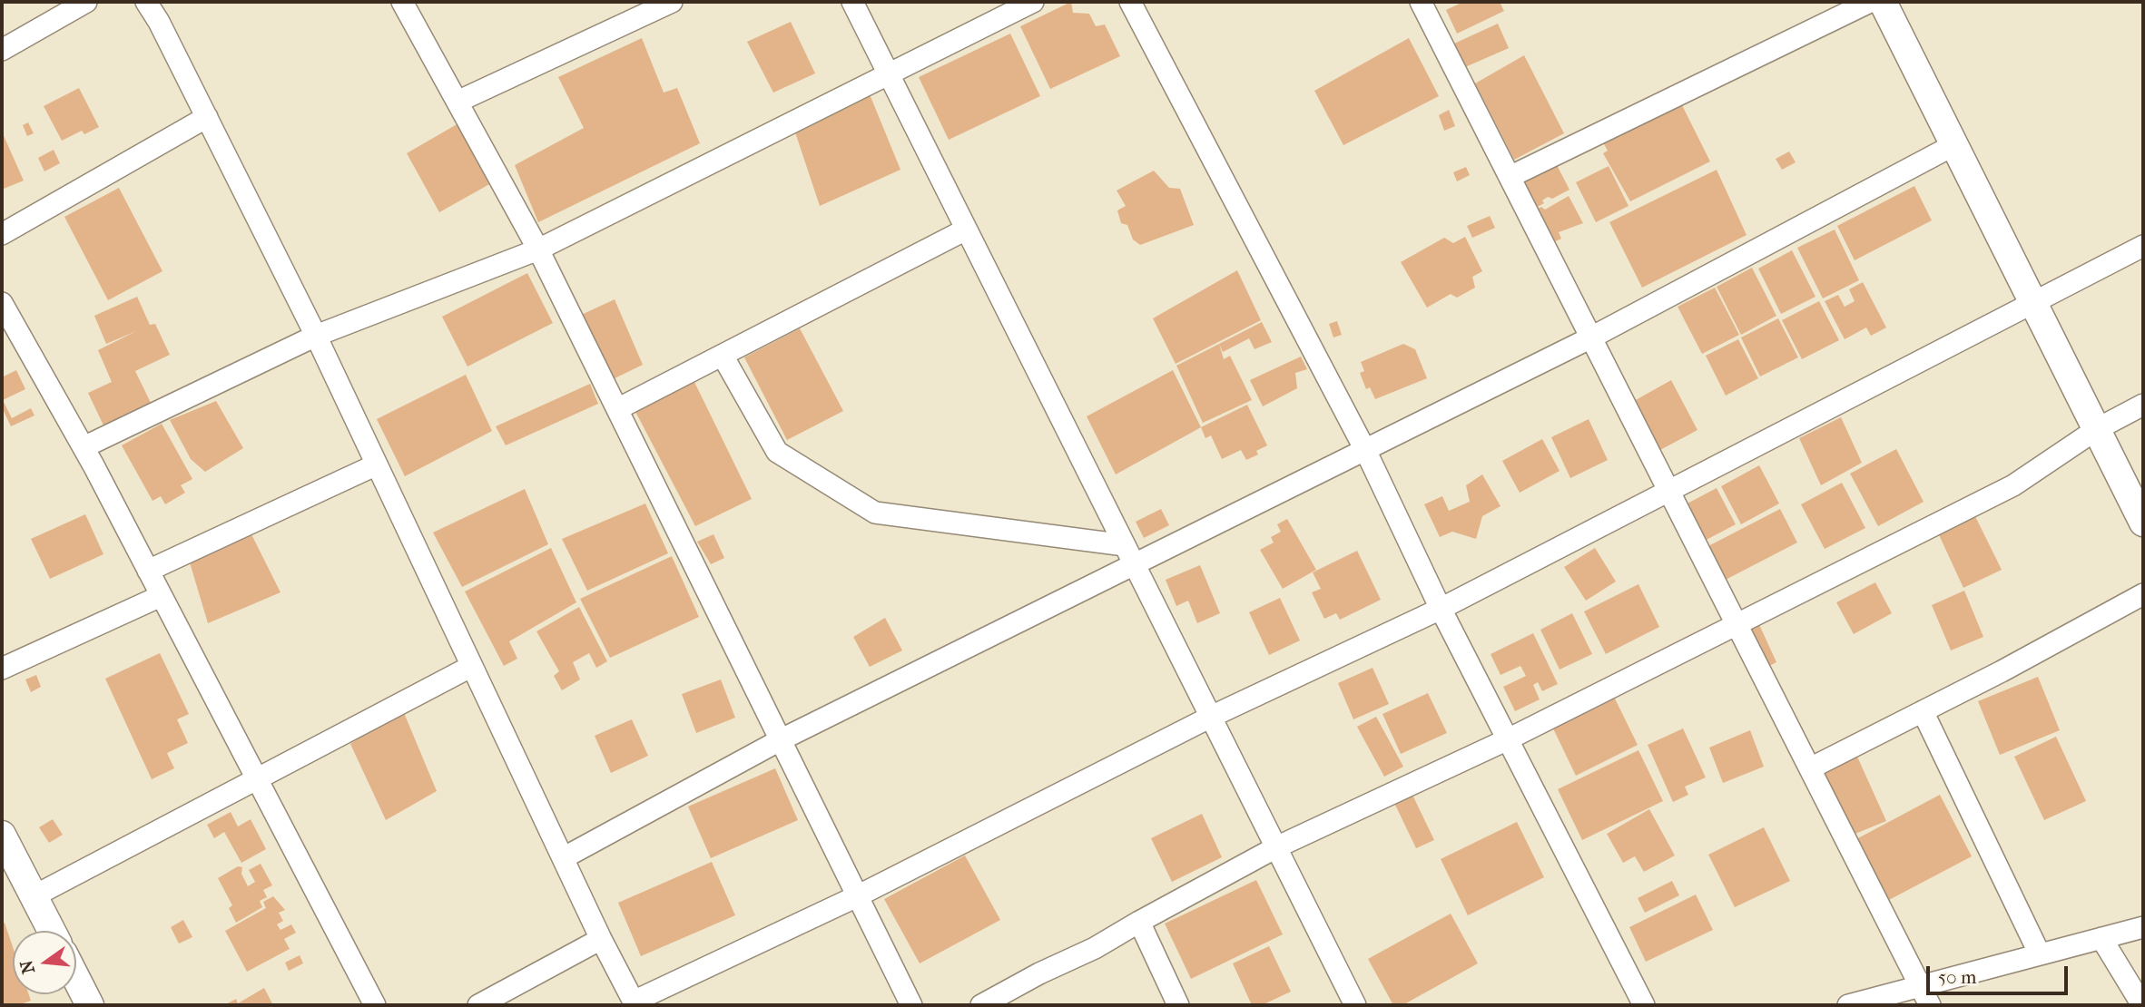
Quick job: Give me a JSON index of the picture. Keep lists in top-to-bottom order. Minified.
{"scale_bar":"50 m","north":"left"}
